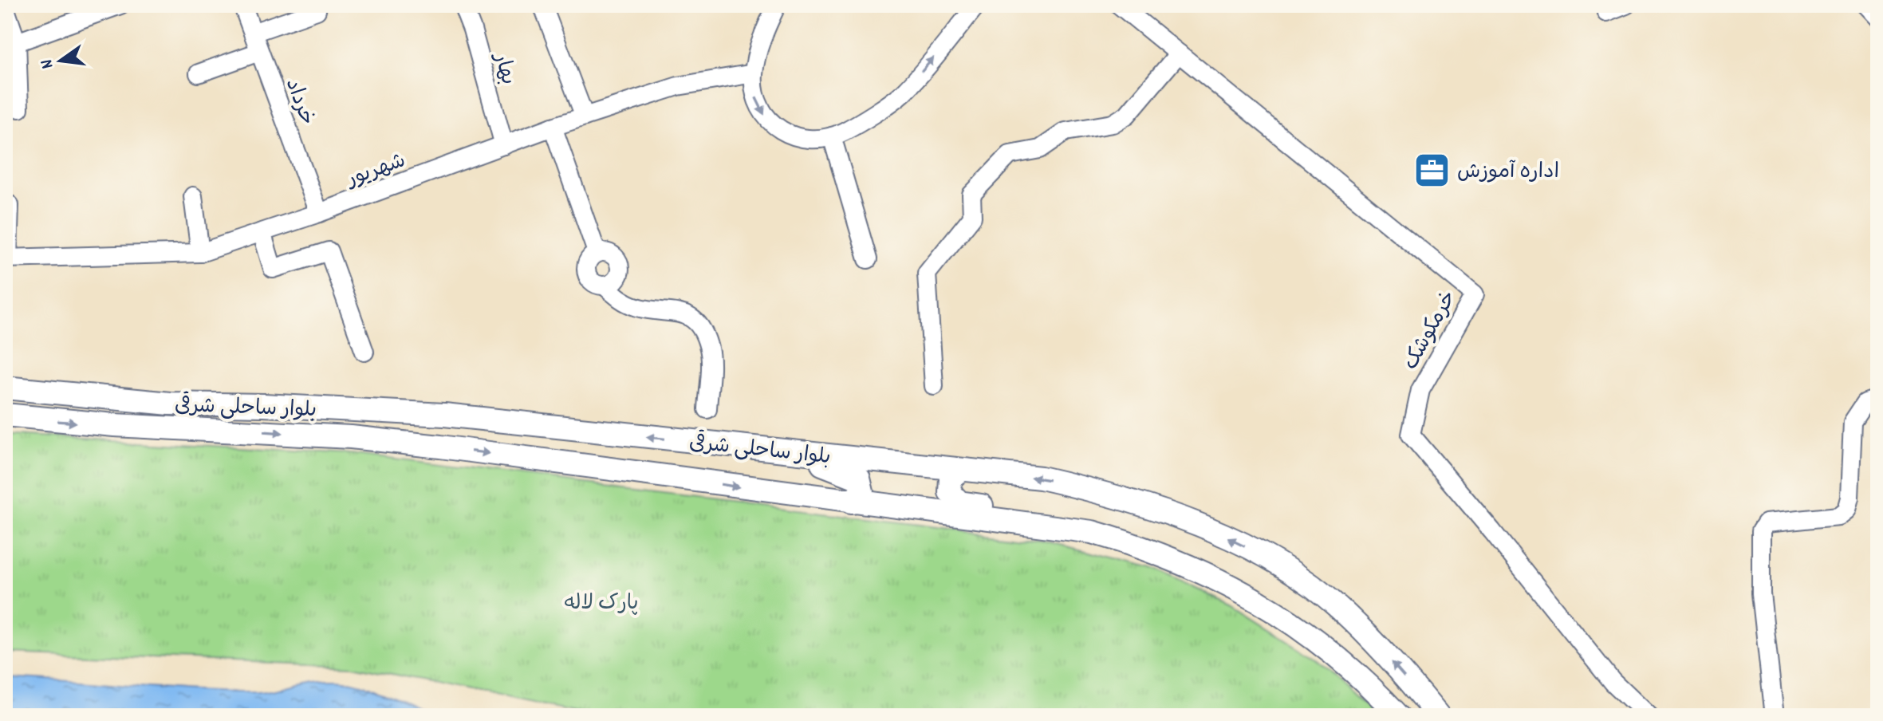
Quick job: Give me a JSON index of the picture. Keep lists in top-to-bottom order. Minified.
{"streets":{"main road":["بلوار ساحلی شرقی"],"street":["بهار","خرداد","شهریور","خرمکوشک"]},"crossings":[["بهار","شهریور"],["خرداد","شهریور"]],"parks":["پارک لاله"],"places":{"office":["اداره آموزش"]},"north":"left"}
